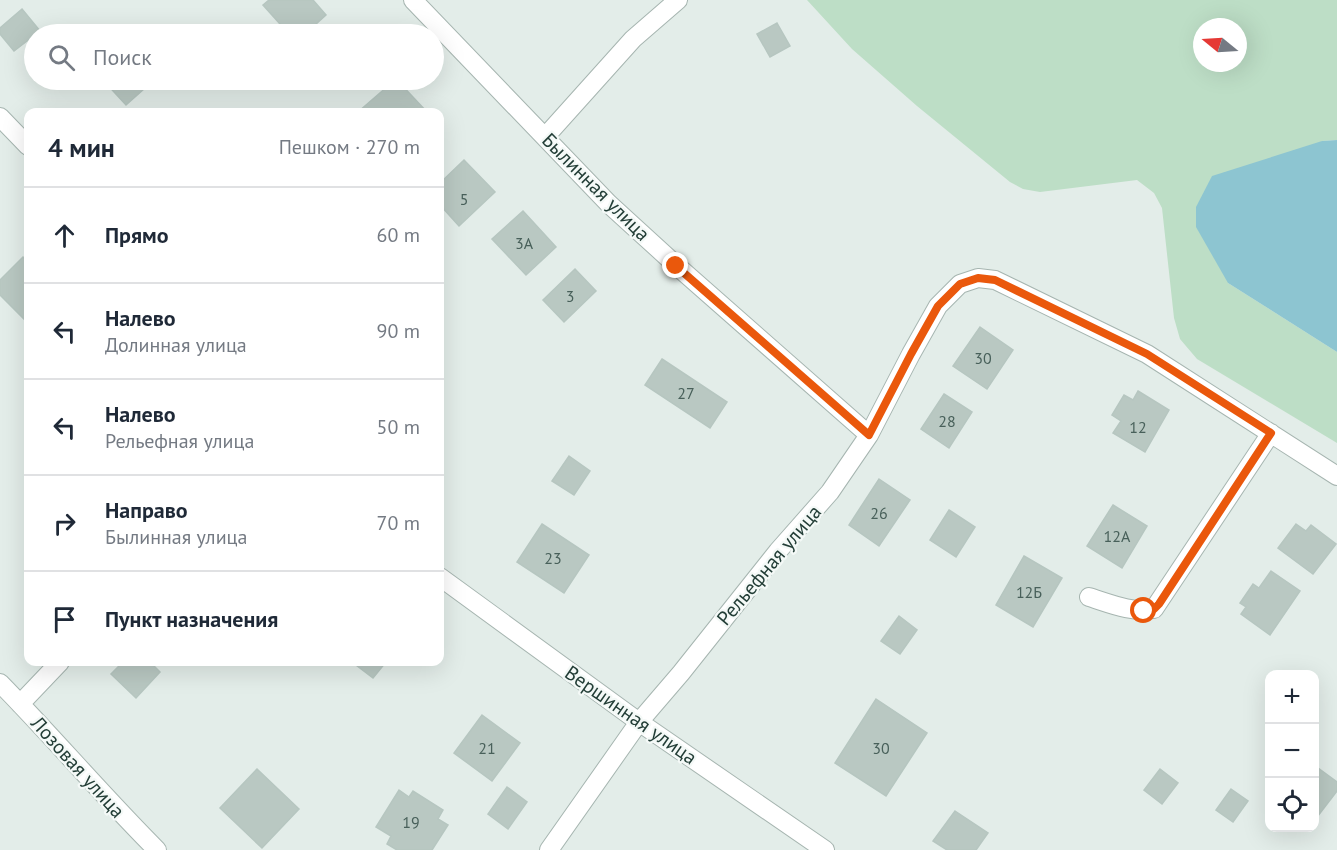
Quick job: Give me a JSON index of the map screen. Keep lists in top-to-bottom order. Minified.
{"streets":{"street":["Былинная улица","Рельефная улица","Вершинная улица","Лозовая улица"]},"crossings":[["Былинная улица","Рельефная улица"],["Рельефная улица","Вершинная улица"]],"house_numbers":["5","3А","3","30","27","28","12","26","12А","23","12Б","21","30","19"],"north":"left","page":{"search":"Поиск","heading":["4 мин","Пешком · 270 m"],"list":[["Прямо","60 m"],["Налево","Долинная улица","90 m"],["Налево","Рельефная улица","50 m"],["Направо","Былинная улица","70 m"],"Пункт назначения"],"map_buttons":["+","−"]}}
